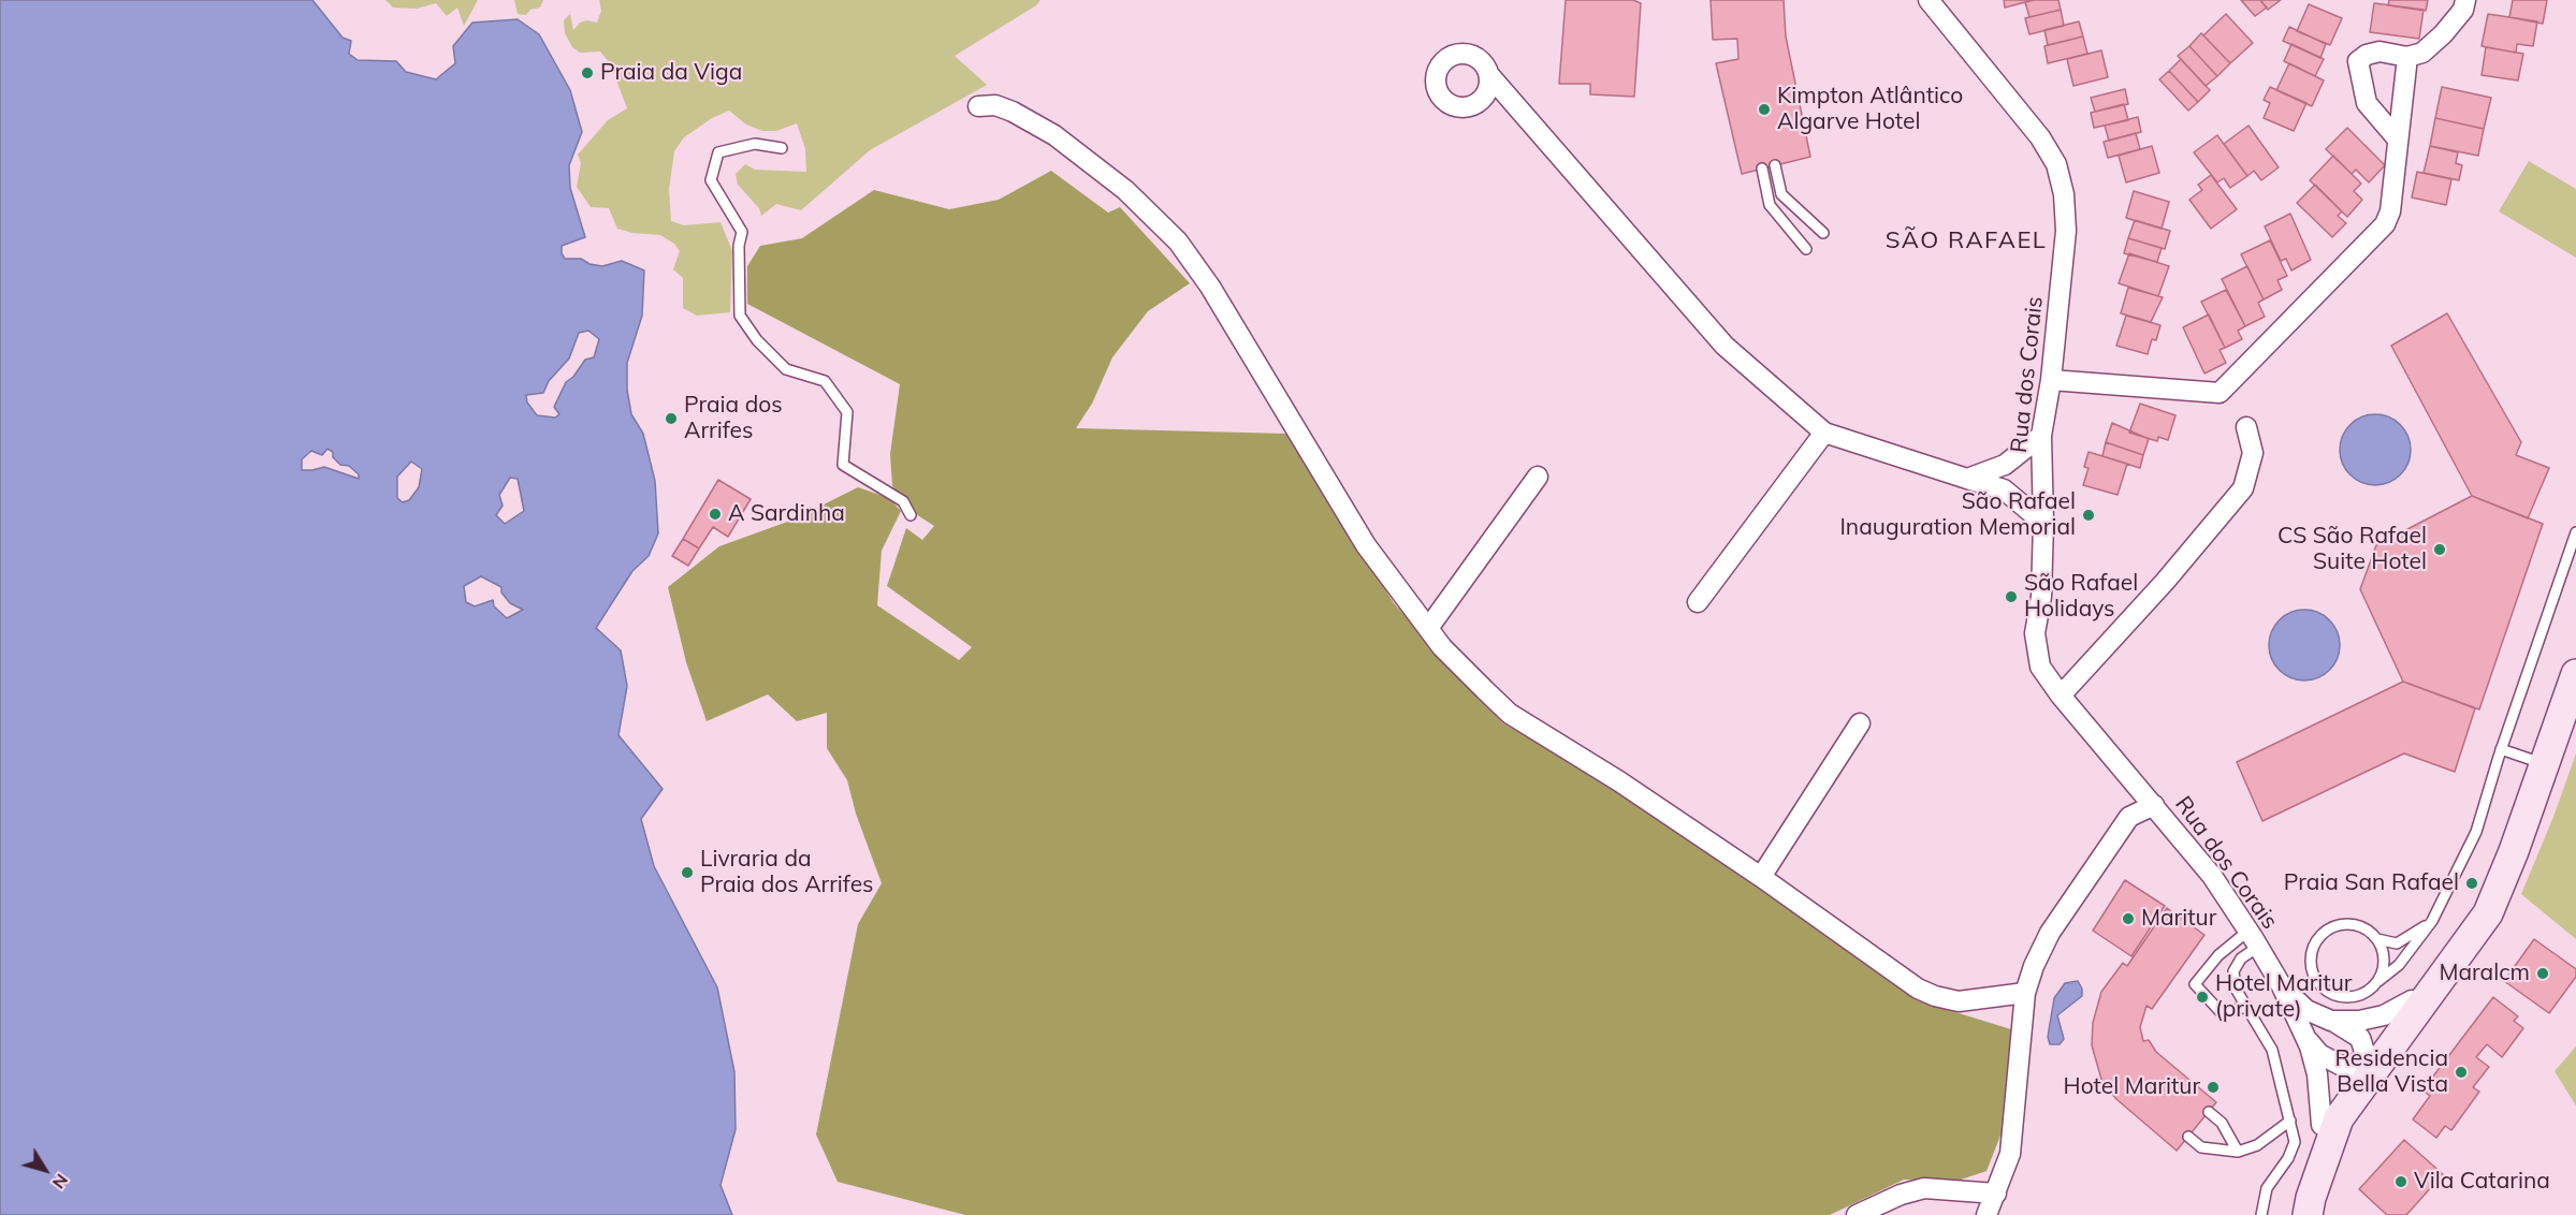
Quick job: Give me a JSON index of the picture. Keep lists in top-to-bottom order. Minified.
{"streets":{"street":["Rua dos Corais"]},"districts":["SÃO RAFAEL"],"places":["Praia da Viga","Kimpton Atlântico Algarve Hotel","Praia dos Arrifes","A Sardinha","São Rafael Inauguration Memorial","CS São Rafael Suite Hotel","São Rafael Holidays","Livraria da Praia dos Arrifes","Praia San Rafael","Maritur","Maralcm","Hotel Maritur (private)","Residencia Bella Vista","Hotel Maritur","Vila Catarina"],"north":"bottom right"}
